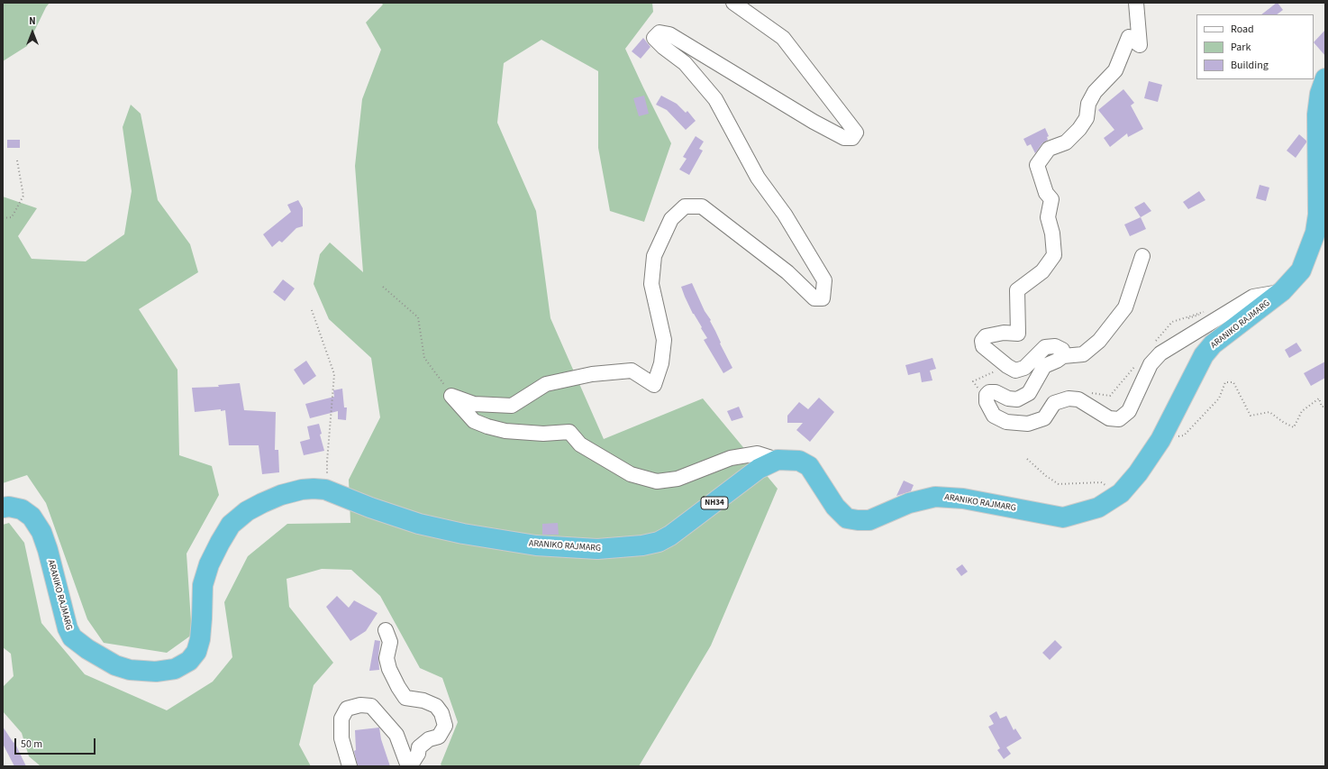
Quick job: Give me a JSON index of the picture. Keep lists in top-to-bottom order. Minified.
{"streets":{"highway":["ARANIKO RAJMARG","NH34"]},"legend":["Road","Park","Building"],"scale_bar":"50 m","north":"top"}
